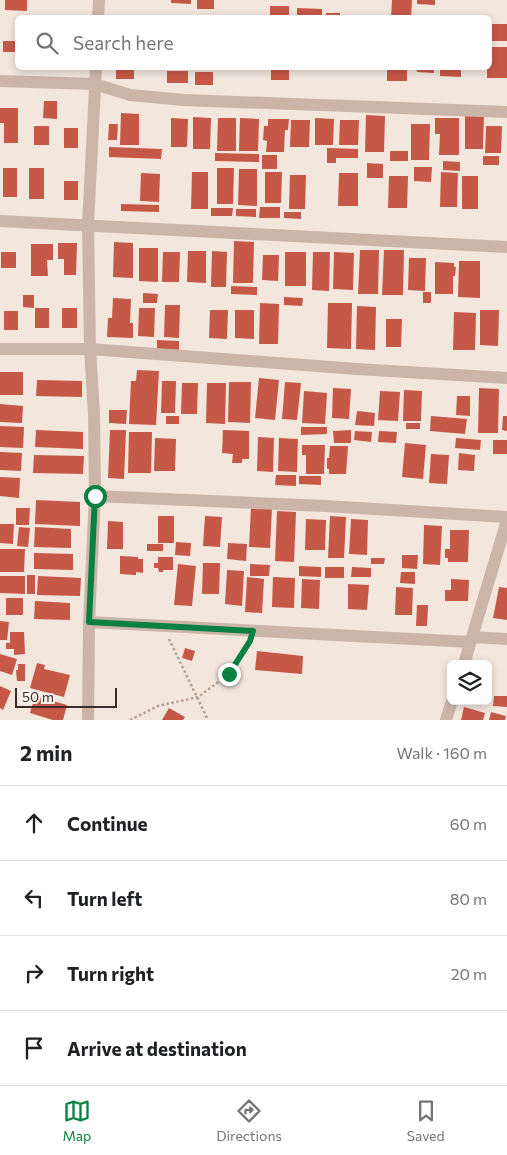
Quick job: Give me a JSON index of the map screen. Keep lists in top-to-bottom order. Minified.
{"scale_bar":"50 m","page":{"search":"Search here","scale":"50 m","heading":["2 min","Walk · 160 m"],"list":[["Continue","60 m"],["Turn left","80 m"],["Turn right","20 m"],"Arrive at destination"],"nav":["Map","Directions","Saved"]}}
